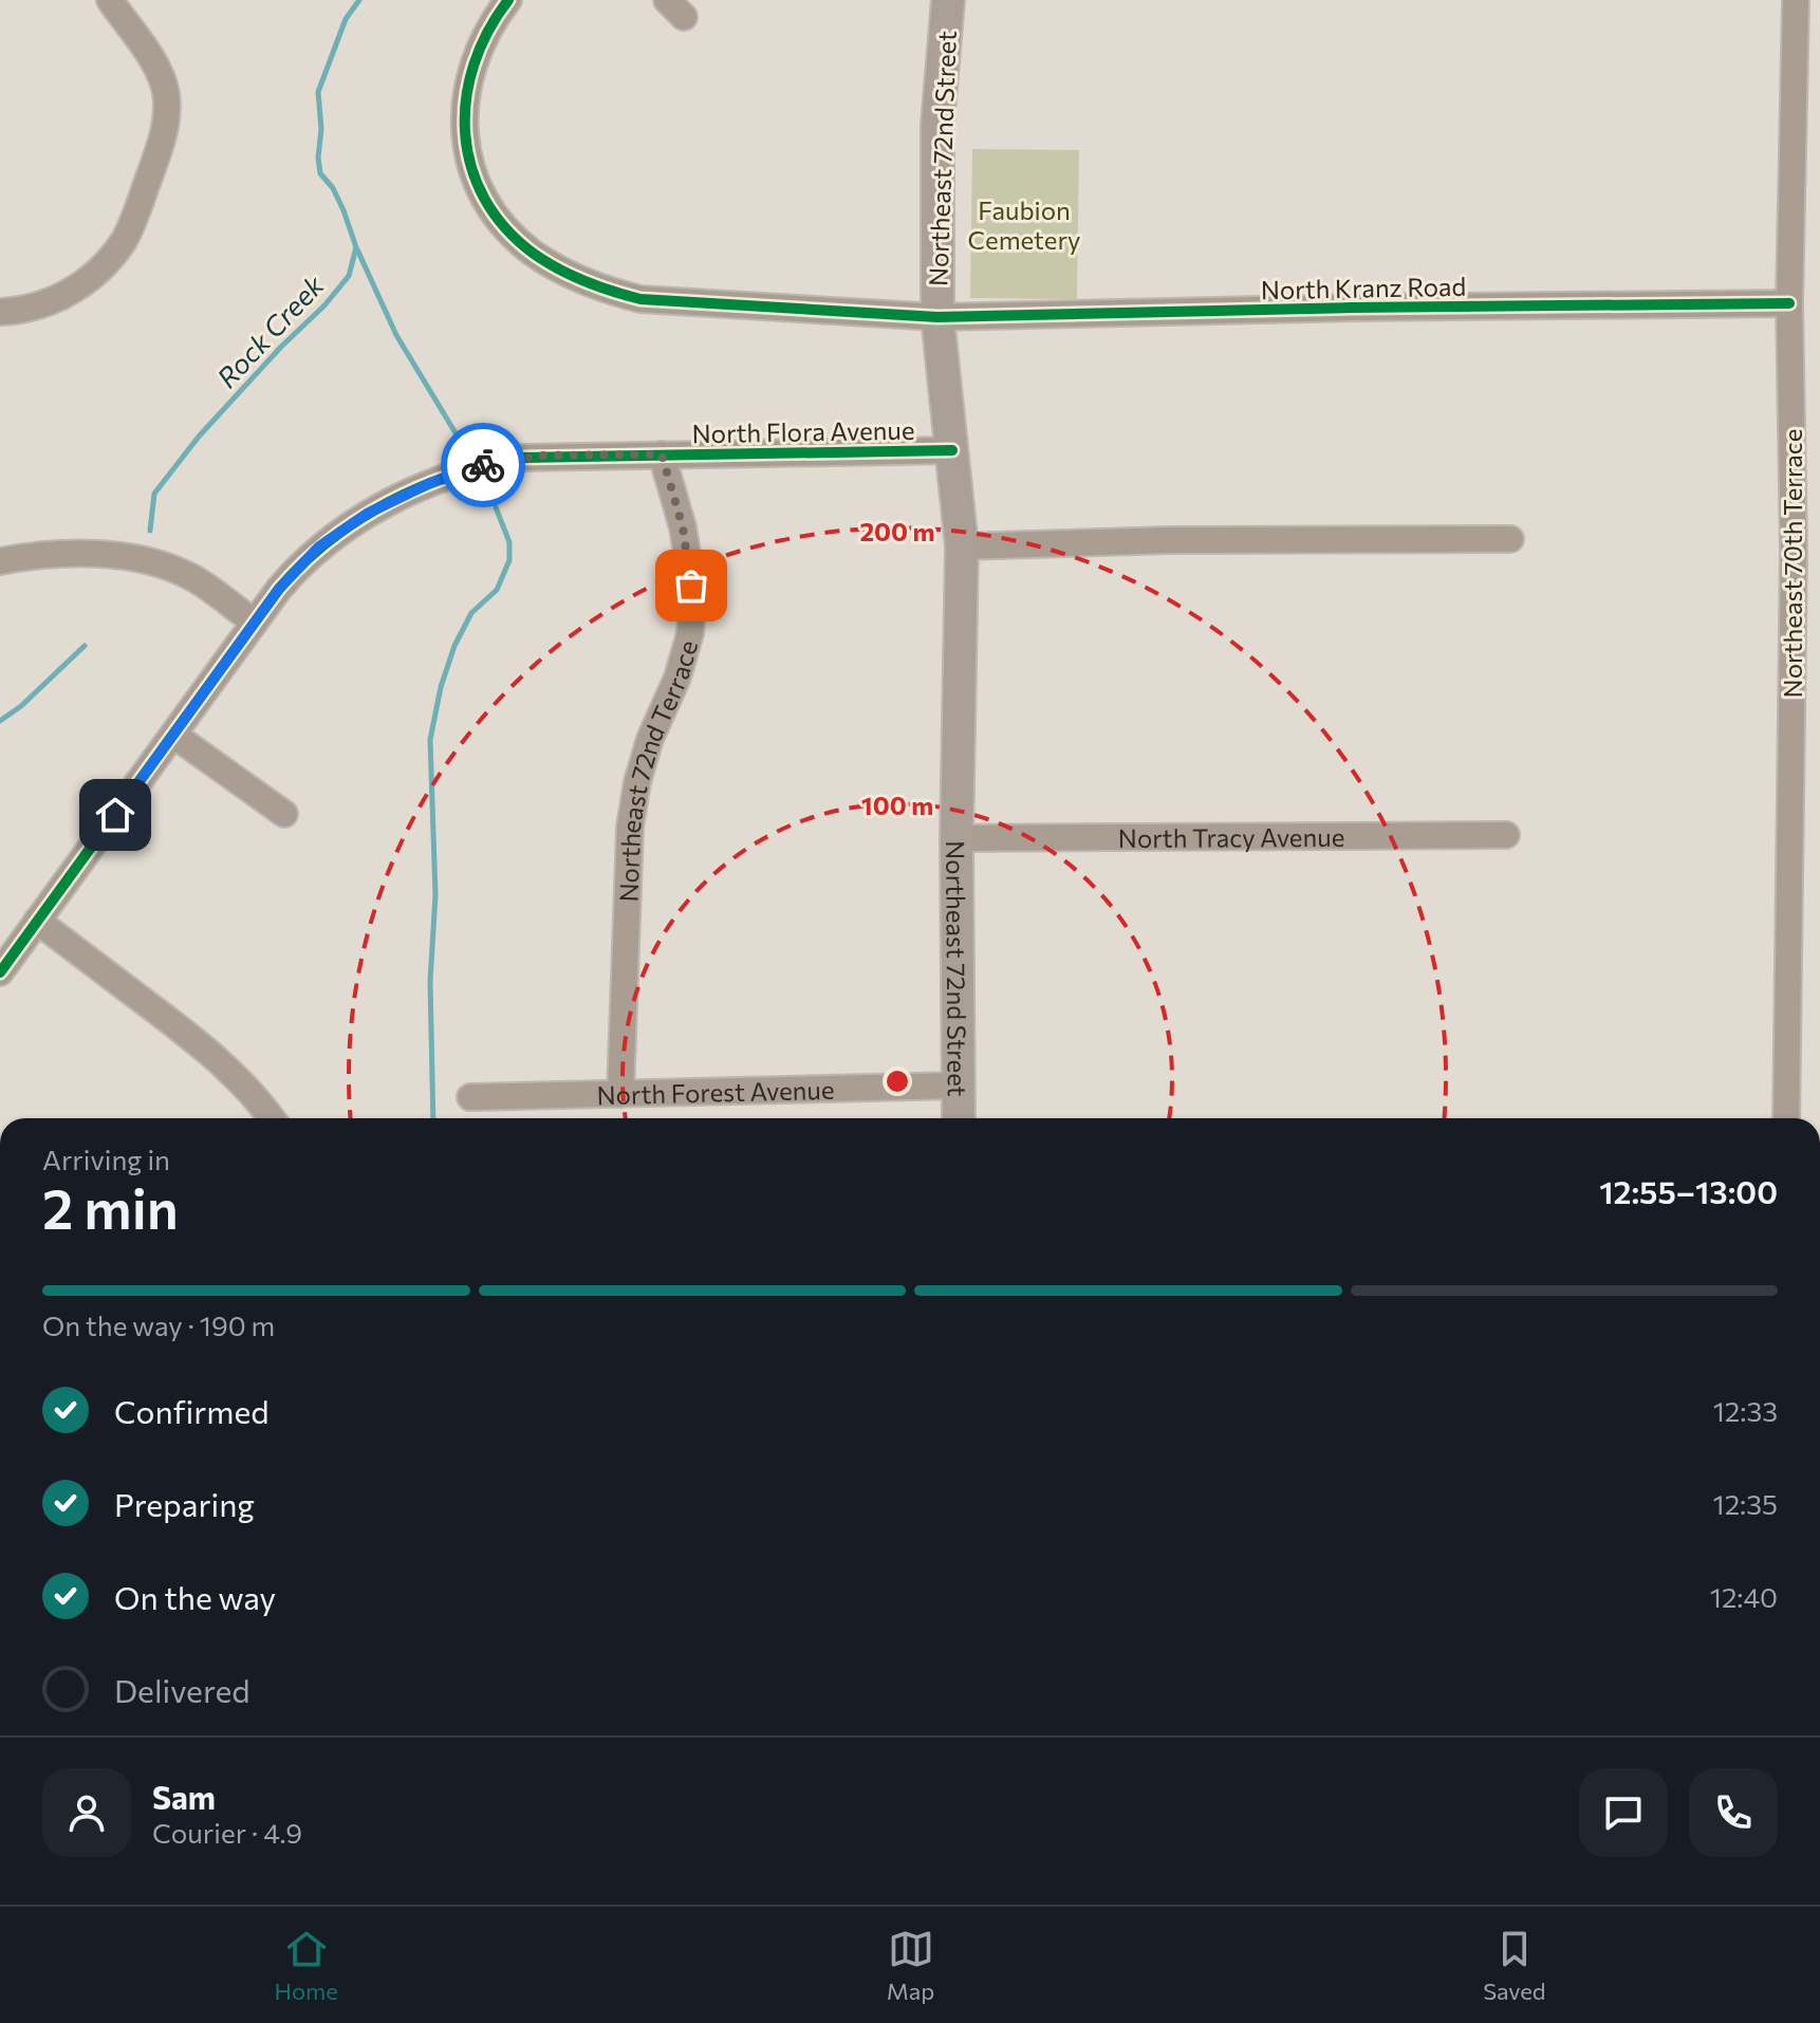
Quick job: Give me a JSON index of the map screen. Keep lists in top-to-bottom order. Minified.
{"streets":{"main road":["Northeast 72nd Street"],"street":["North Kranz Road","North Flora Avenue","Northeast 70th Terrace","Northeast 72nd Terrace","North Tracy Avenue","North Forest Avenue"]},"crossings":[["Northeast 72nd Street","North Kranz Road"],["Northeast 72nd Street","North Flora Avenue"],["Northeast 72nd Street","North Tracy Avenue"],["Northeast 72nd Street","North Forest Avenue"],["North Kranz Road","Northeast 70th Terrace"],["North Flora Avenue","Northeast 72nd Terrace"],["Northeast 72nd Terrace","North Forest Avenue"]],"water":["Rock Creek"],"parks":["Faubion Cemetery"],"page":{"heading":["2 min","Arriving in","12:55–13:00"],"panel":["Sam","Courier · 4.9"],"bar":"On the way · 190 m","list":[["Confirmed","12:33"],["Preparing","12:35"],["On the way","12:40"],"Delivered"],"tabs":["Home","Map","Saved"]},"rings":["200 m","100 m"]}
